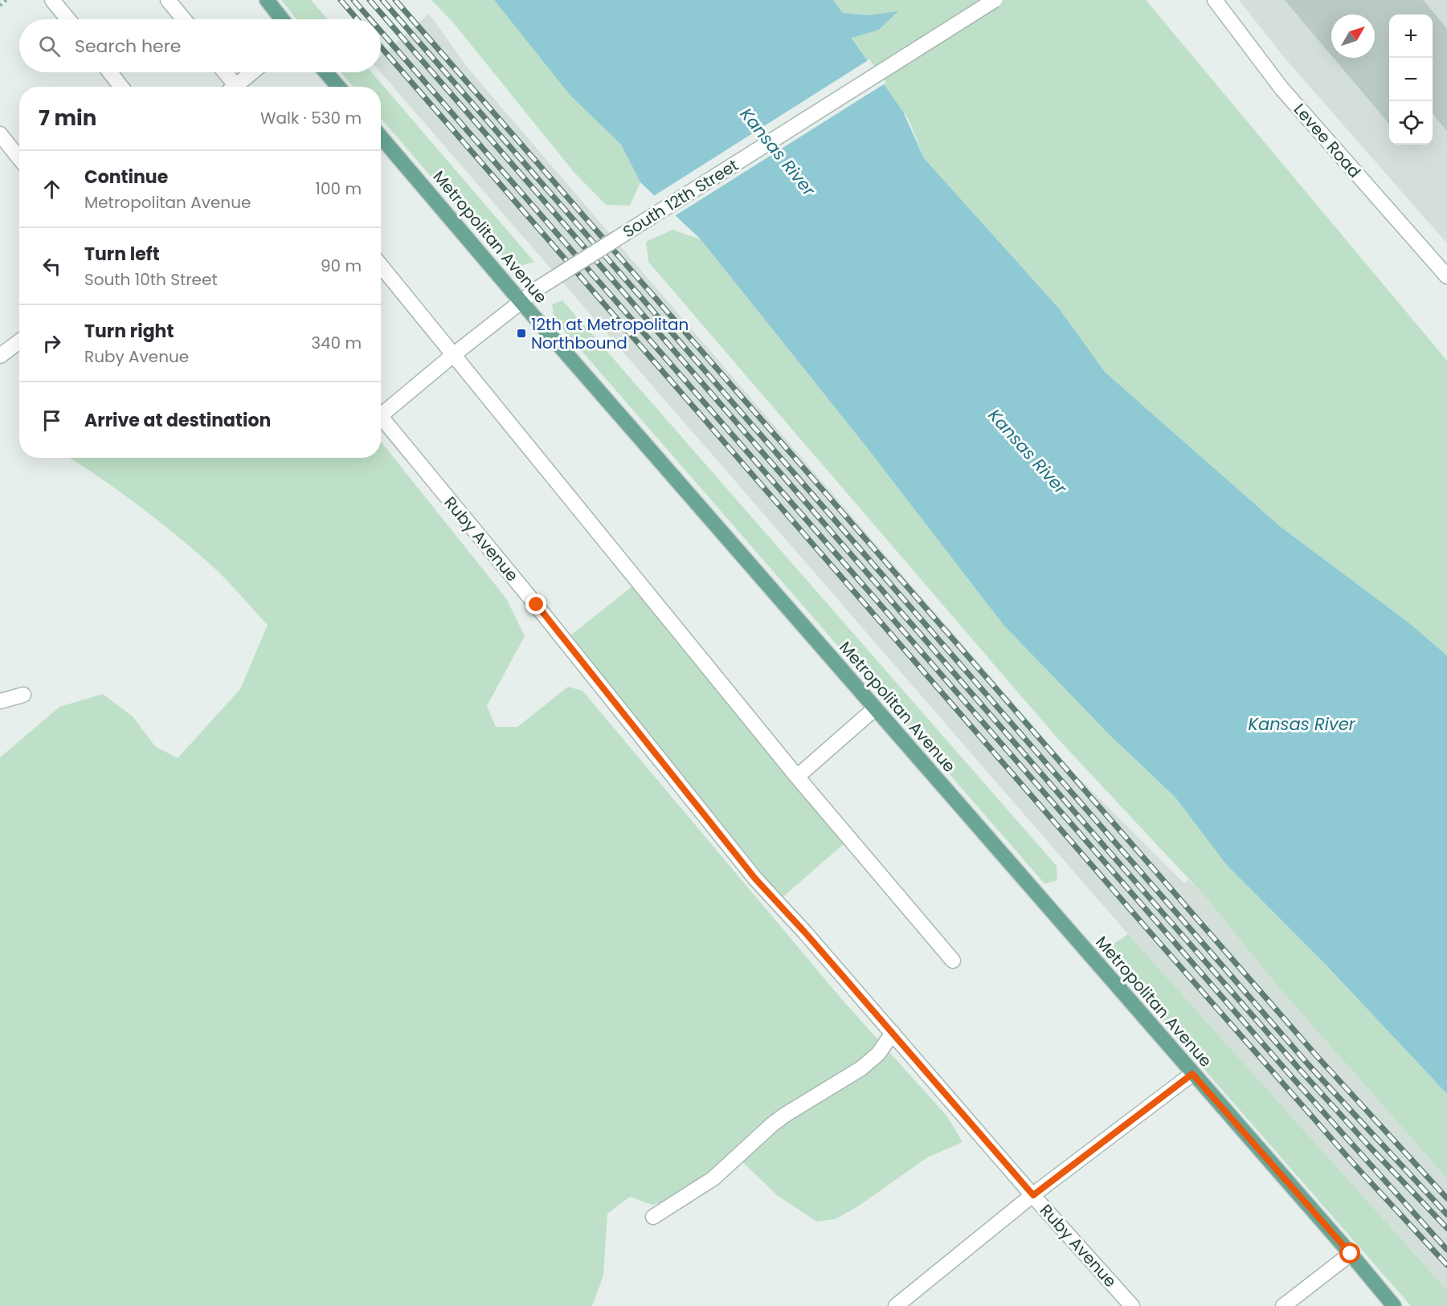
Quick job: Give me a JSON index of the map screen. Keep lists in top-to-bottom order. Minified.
{"streets":{"main road":["Metropolitan Avenue"],"street":["Levee Road","South 12th Street","Ruby Avenue"]},"crossings":[["South 12th Street","Metropolitan Avenue"]],"water":["Kansas River"],"places":{"transit":["12th at Metropolitan Northbound"]},"north":"top right","page":{"map_buttons":["+","−"],"search":"Search here","heading":["7 min","Walk · 530 m"],"list":[["Continue","Metropolitan Avenue","100 m"],["Turn left","South 10th Street","90 m"],["Turn right","Ruby Avenue","340 m"],"Arrive at destination"]}}
